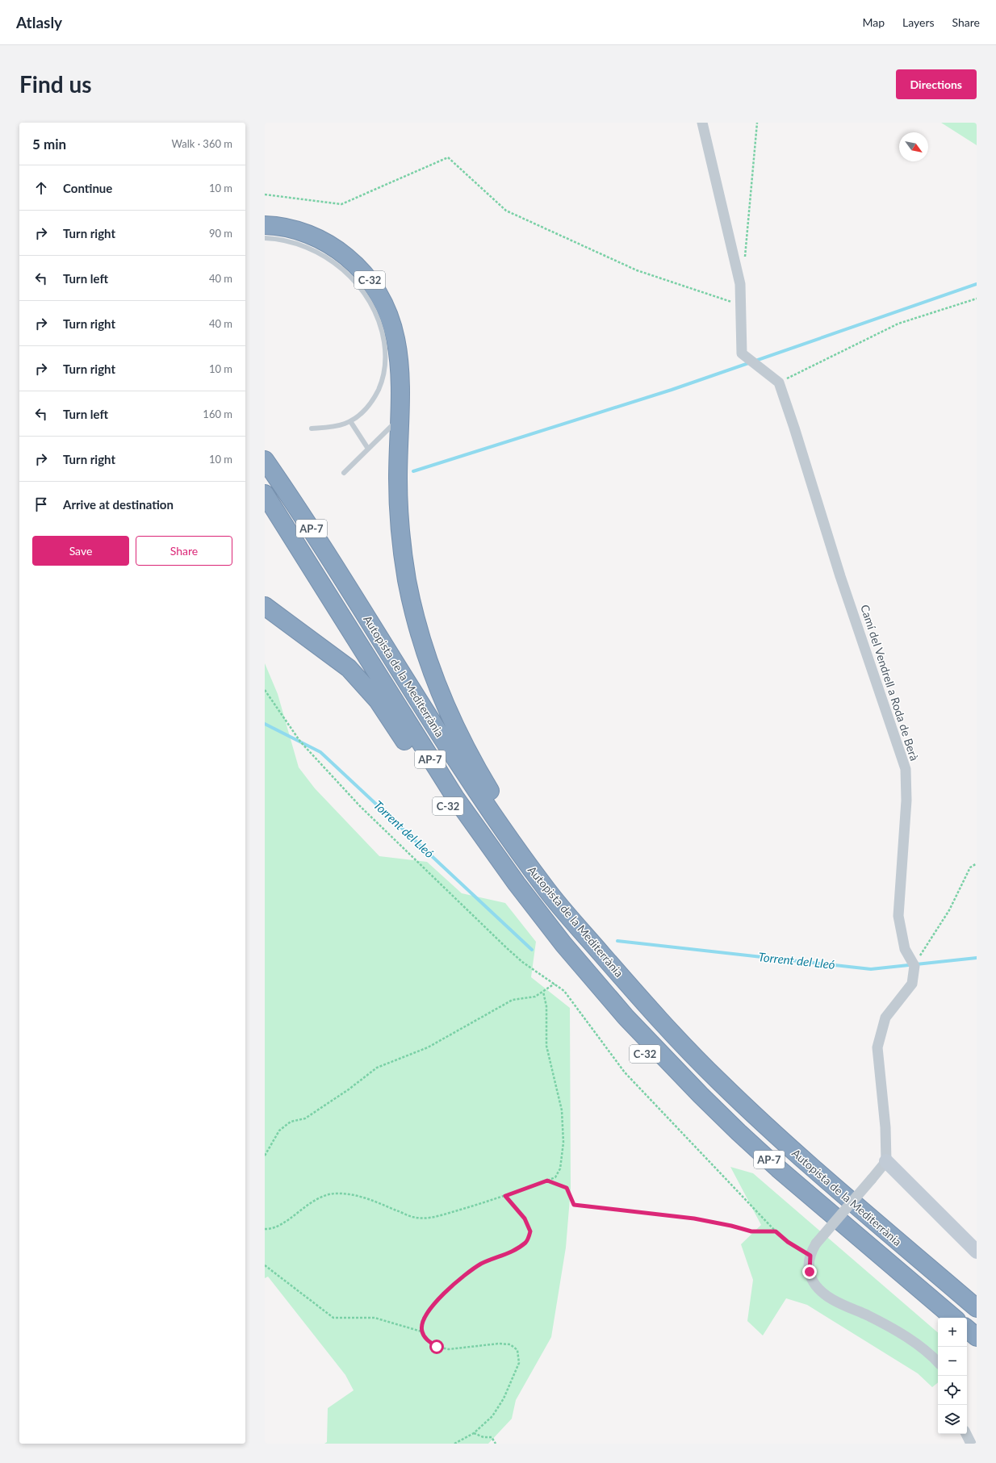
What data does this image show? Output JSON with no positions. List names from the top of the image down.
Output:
{
  "streets": {
    "highway": ["C-32", "AP-7", "Autopista de la Mediterrània"],
    "street": ["Camí del Vendrell a Roda de Berà"]
  },
  "crossings": [
    ["C-32", "Autopista de la Mediterrània"]
  ],
  "water": ["Torrent del Lleó"],
  "north": "bottom right",
  "page": {
    "header": "Atlasly",
    "nav": ["Map", "Layers", "Share"],
    "buttons": [
      "Directions",
      ["Save", "Share"]
    ],
    "title": "Find us",
    "heading": ["5 min", "Walk · 360 m"],
    "list": [
      ["Continue", "10 m"],
      ["Turn right", "90 m"],
      ["Turn left", "40 m"],
      ["Turn right", "40 m"],
      ["Turn right", "10 m"],
      ["Turn left", "160 m"],
      ["Turn right", "10 m"],
      "Arrive at destination"
    ],
    "map_buttons": ["+", "−"]
  }
}
